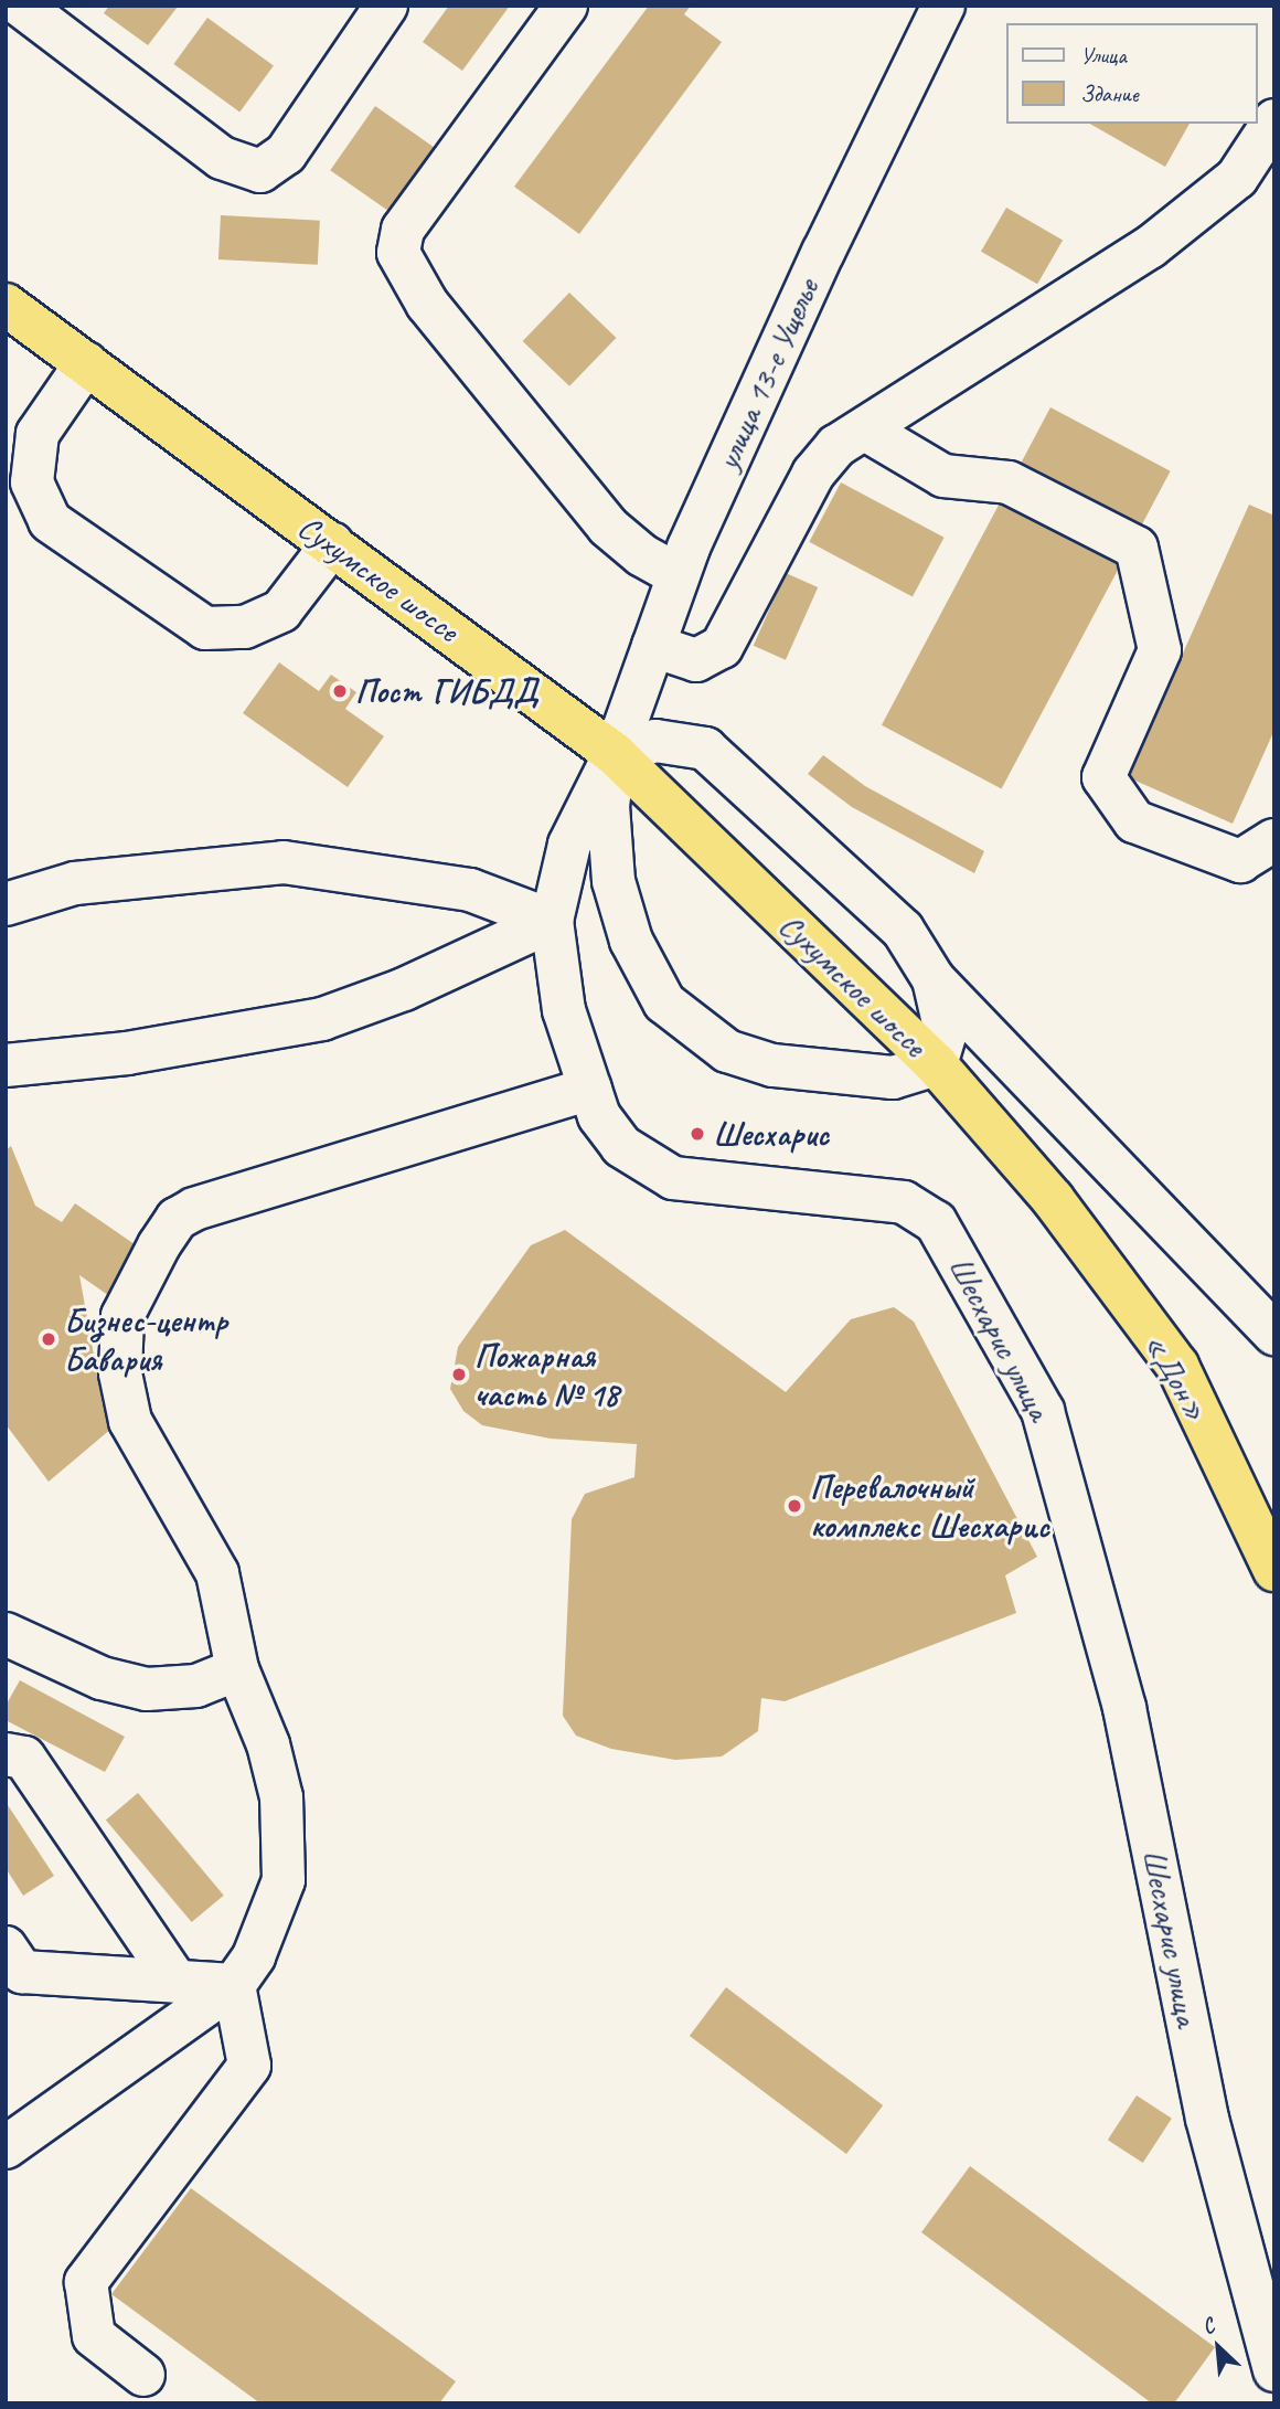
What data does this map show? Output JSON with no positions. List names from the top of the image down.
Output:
{
  "streets": {
    "highway": ["Сухумское шоссе", "«Дон»"],
    "street": ["улица 13-е Ущелье", "Шесхарис улица"]
  },
  "crossings": [
    ["улица 13-е Ущелье", "Сухумское шоссе"],
    ["улица 13-е Ущелье", "Шесхарис улица"],
    ["Сухумское шоссе", "Шесхарис улица"],
    ["Сухумское шоссе", "«Дон»"]
  ],
  "places": [
    "Пост ГИБДД",
    "Шесхарис",
    "Бизнес-центр Бавария",
    "Пожарная часть № 18",
    "Перевалочный комплекс Шесхарис"
  ],
  "legend": ["Улица", "Здание"],
  "north": "top left"
}
